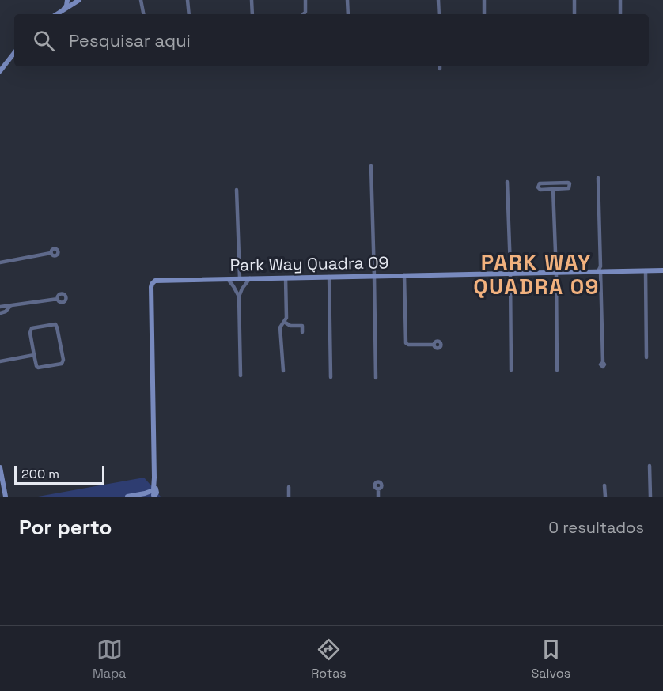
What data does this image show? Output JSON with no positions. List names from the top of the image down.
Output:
{
  "streets": {
    "street": ["Park Way Quadra 09"]
  },
  "districts": ["PARK WAY QUADRA 09"],
  "scale_bar": "200 m",
  "page": {
    "search": "Pesquisar aqui",
    "scale": "200 m",
    "heading": ["Por perto", "0 resultados"],
    "nav": ["Mapa", "Rotas", "Salvos"]
  }
}
